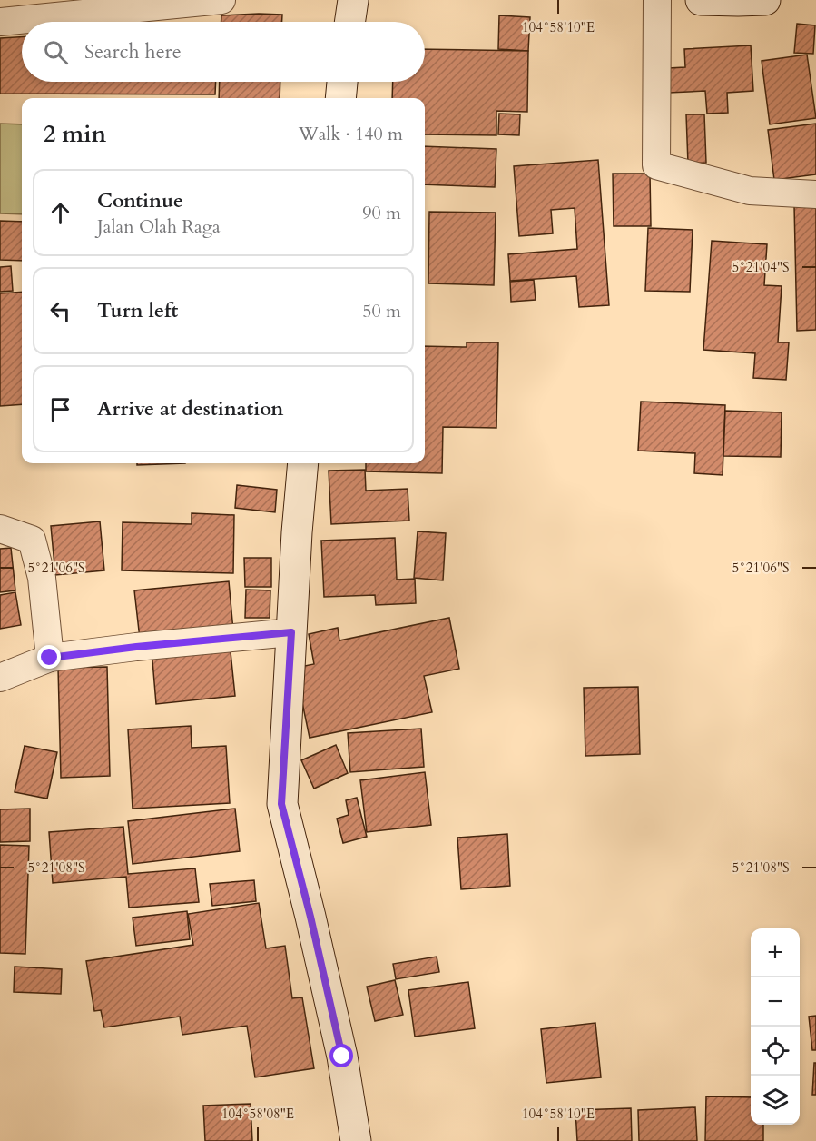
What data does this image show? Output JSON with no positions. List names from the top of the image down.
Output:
{
  "page": {
    "search": "Search here",
    "heading": ["2 min", "Walk · 140 m"],
    "list": [
      ["Continue", "Jalan Olah Raga", "90 m"],
      ["Turn left", "50 m"],
      "Arrive at destination"
    ],
    "map_buttons": ["+", "−"]
  },
  "coordinates": [
    "104°58'10\"E",
    "5°21'04\"S",
    "5°21'06\"S",
    "5°21'08\"S",
    "104°58'08\"E"
  ]
}
